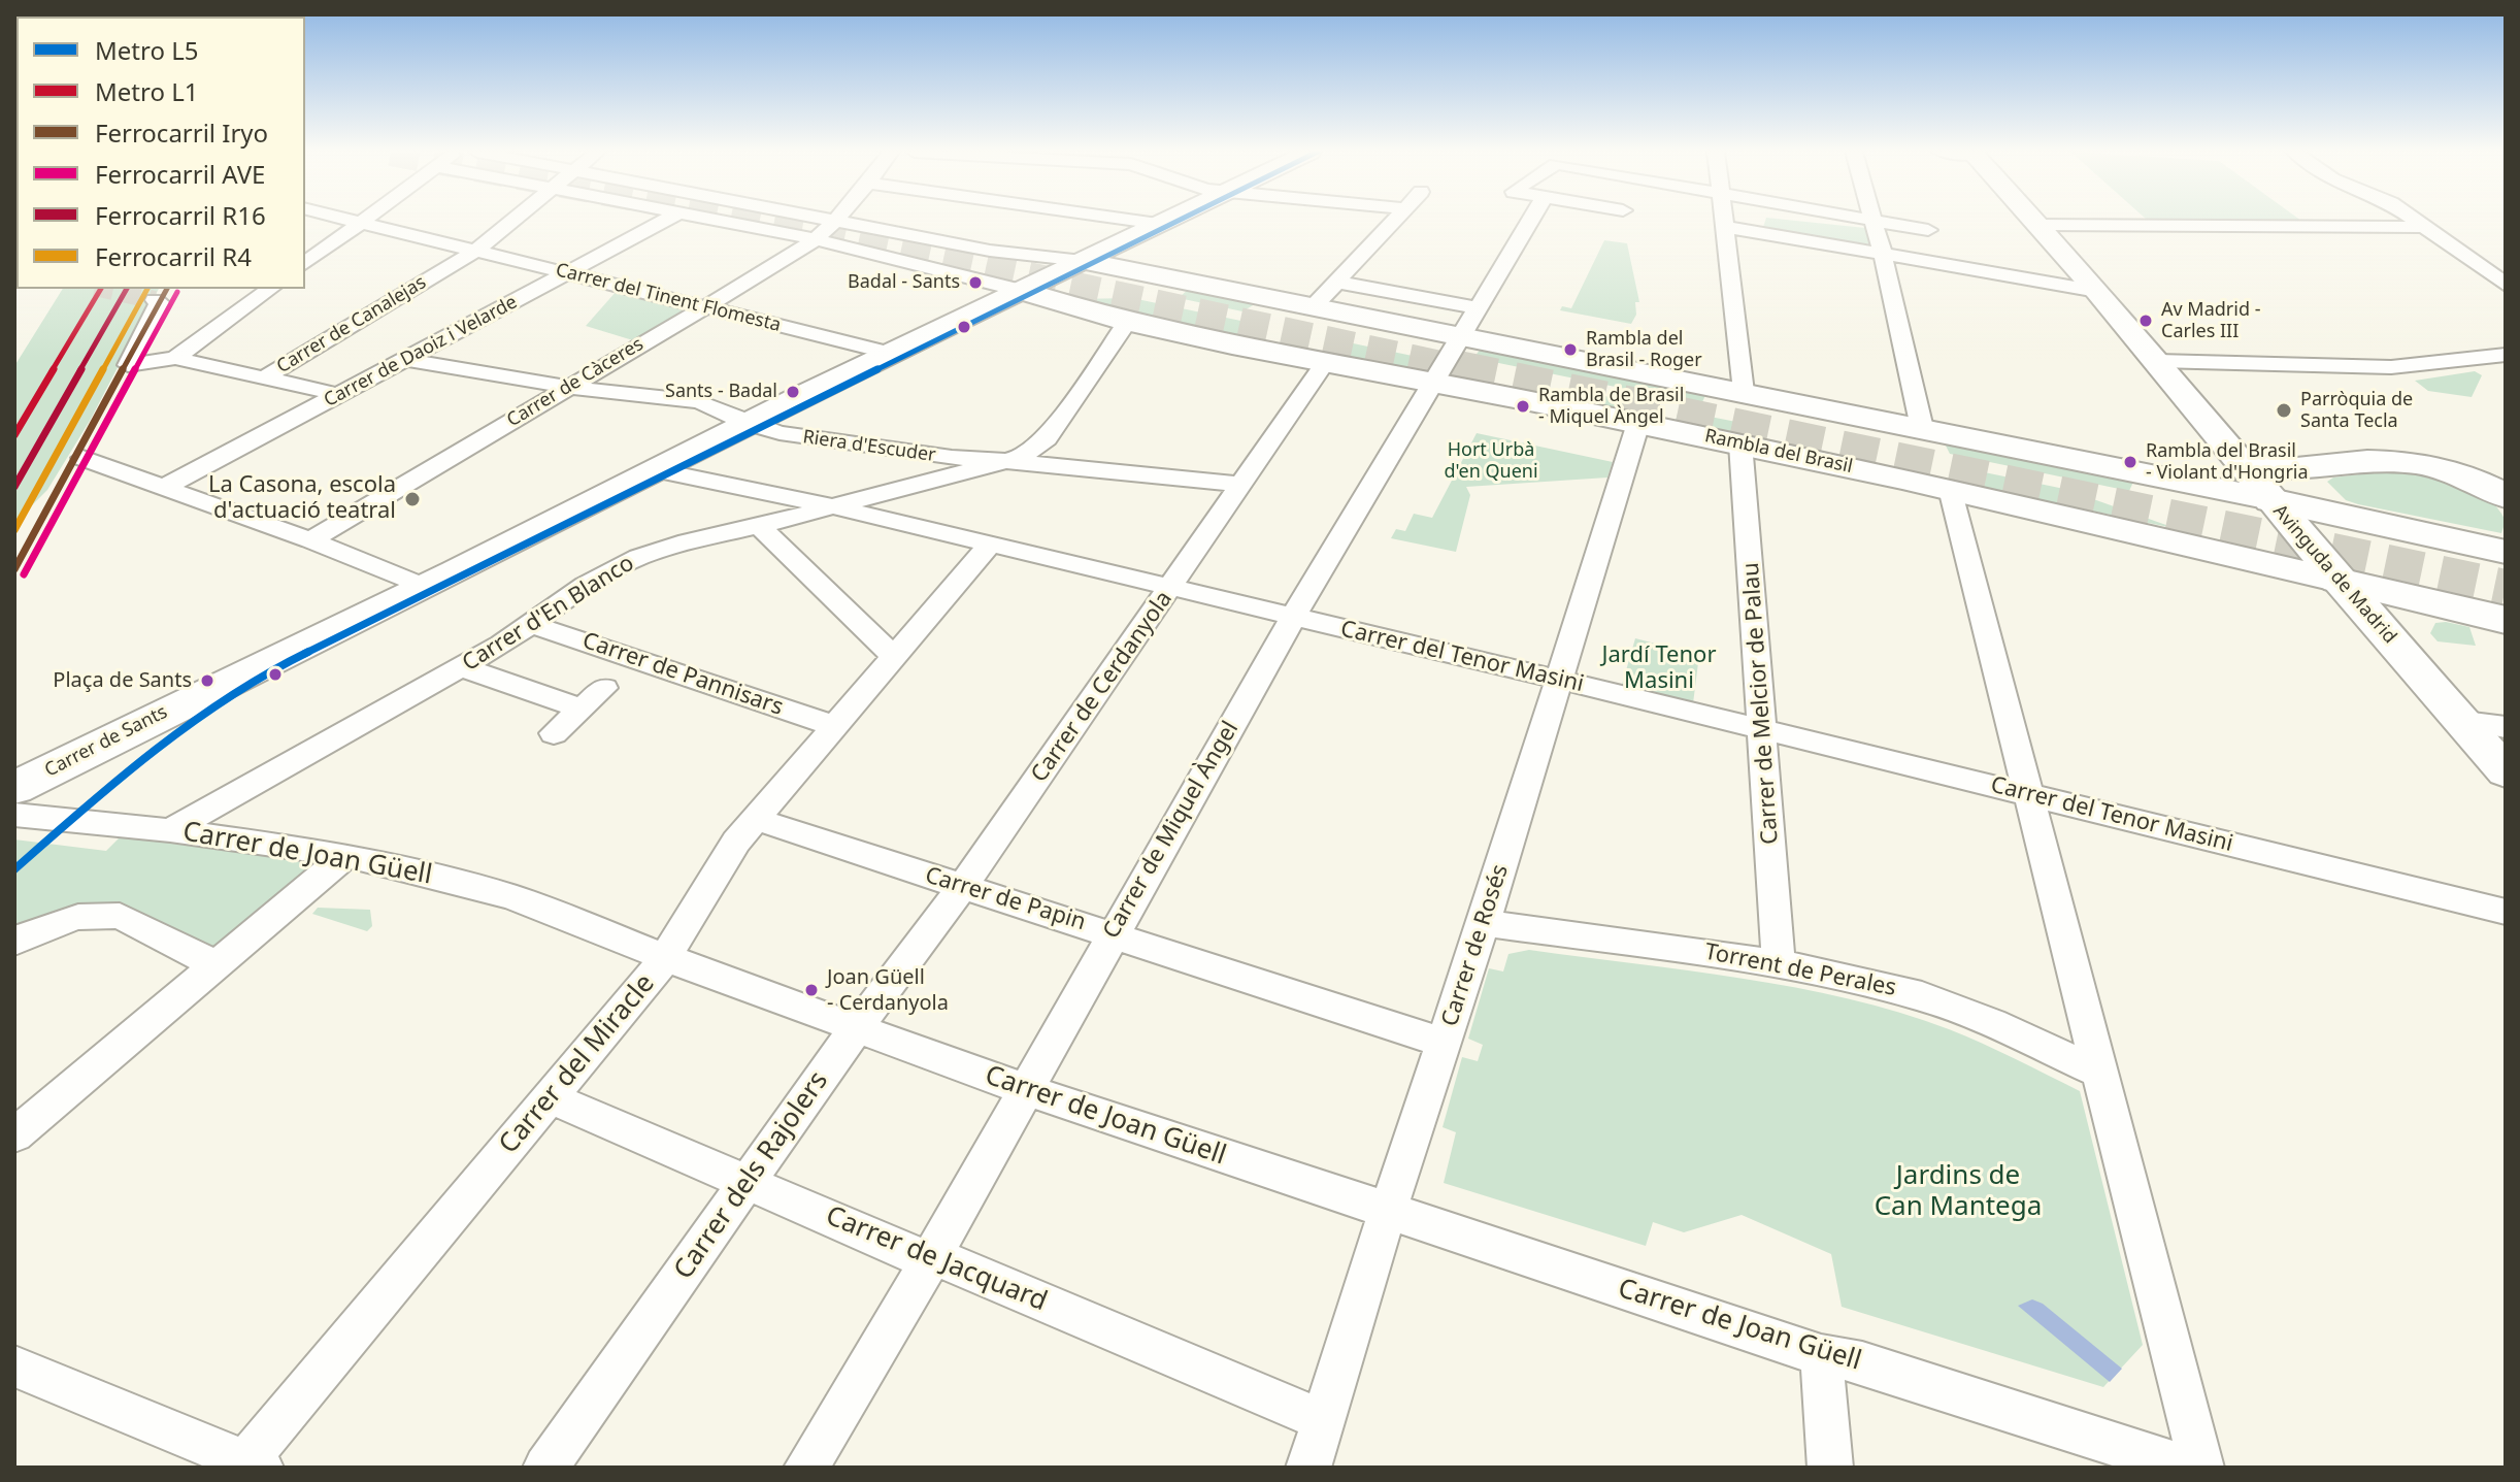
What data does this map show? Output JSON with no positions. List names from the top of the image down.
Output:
{
  "streets": {
    "street": [
      "Carrer del Tinent Flomesta",
      "Carrer de Canalejas",
      "Carrer de Daoiz i Velarde",
      "Carrer de Càceres",
      "Riera d'Escuder",
      "Rambla del Brasil",
      "Avinguda de Madrid",
      "Carrer d'En Blanco",
      "Carrer del Tenor Masini",
      "Carrer de Pannisars",
      "Carrer de Cerdanyola",
      "Carrer de Melcior de Palau",
      "Carrer de Sants",
      "Carrer de Miquel Àngel",
      "Carrer de Joan Güell",
      "Carrer de Papin",
      "Carrer de Rosés",
      "Torrent de Perales",
      "Carrer del Miracle",
      "Carrer dels Rajolers",
      "Carrer de Jacquard"
    ]
  },
  "crossings": [
    ["Carrer del Tinent Flomesta", "Carrer de Canalejas"],
    ["Carrer del Tinent Flomesta", "Carrer de Daoiz i Velarde"],
    ["Carrer del Tinent Flomesta", "Carrer de Càceres"],
    ["Carrer del Tinent Flomesta", "Carrer de Sants"],
    ["Carrer de Daoiz i Velarde", "Riera d'Escuder"],
    ["Carrer de Càceres", "Riera d'Escuder"],
    ["Riera d'Escuder", "Carrer d'En Blanco"],
    ["Riera d'Escuder", "Carrer de Cerdanyola"],
    ["Riera d'Escuder", "Carrer de Sants"],
    ["Rambla del Brasil", "Avinguda de Madrid"],
    ["Rambla del Brasil", "Carrer de Cerdanyola"],
    ["Rambla del Brasil", "Carrer de Melcior de Palau"],
    ["Rambla del Brasil", "Carrer de Sants"],
    ["Rambla del Brasil", "Carrer de Miquel Àngel"],
    ["Rambla del Brasil", "Carrer de Rosés"],
    ["Carrer d'En Blanco", "Carrer del Tenor Masini"],
    ["Carrer d'En Blanco", "Carrer de Pannisars"],
    ["Carrer d'En Blanco", "Carrer de Joan Güell"],
    ["Carrer del Tenor Masini", "Carrer de Cerdanyola"],
    ["Carrer del Tenor Masini", "Carrer de Melcior de Palau"],
    ["Carrer del Tenor Masini", "Carrer de Sants"],
    ["Carrer del Tenor Masini", "Carrer de Miquel Àngel"],
    ["Carrer del Tenor Masini", "Carrer de Rosés"],
    ["Carrer del Tenor Masini", "Carrer del Miracle"],
    ["Carrer de Pannisars", "Carrer del Miracle"],
    ["Carrer de Cerdanyola", "Carrer de Papin"],
    ["Carrer de Cerdanyola", "Carrer dels Rajolers"],
    ["Carrer de Melcior de Palau", "Torrent de Perales"],
    ["Carrer de Miquel Àngel", "Carrer de Joan Güell"],
    ["Carrer de Miquel Àngel", "Carrer de Papin"],
    ["Carrer de Miquel Àngel", "Carrer de Jacquard"],
    ["Carrer de Joan Güell", "Carrer de Rosés"],
    ["Carrer de Joan Güell", "Carrer del Miracle"],
    ["Carrer de Joan Güell", "Carrer dels Rajolers"],
    ["Carrer de Papin", "Carrer de Rosés"],
    ["Carrer de Papin", "Carrer del Miracle"],
    ["Carrer de Papin", "Carrer dels Rajolers"],
    ["Carrer de Rosés", "Torrent de Perales"],
    ["Carrer de Rosés", "Carrer de Jacquard"],
    ["Carrer del Miracle", "Carrer de Jacquard"],
    ["Carrer dels Rajolers", "Carrer de Jacquard"]
  ],
  "parks": ["Hort Urbà d'en Queni", "Jardí Tenor Masini", "Jardins de Can Mantega"],
  "places": [
    "Badal - Sants",
    "Av Madrid - Carles III",
    "Rambla del Brasil - Roger",
    "Sants - Badal",
    "Rambla de Brasil - Miquel Àngel",
    "Parròquia de Santa Tecla",
    "Rambla del Brasil - Violant d'Hongria",
    "La Casona, escola d'actuació teatral",
    "Plaça de Sants",
    "Joan Güell - Cerdanyola"
  ],
  "lines": [
    "metro line L5",
    "metro line L1",
    "rail line Iryo",
    "rail line R16",
    "rail line R4",
    "rail line AVE"
  ],
  "legend": [
    "Metro L5",
    "Metro L1",
    "Ferrocarril Iryo",
    "Ferrocarril AVE",
    "Ferrocarril R16",
    "Ferrocarril R4"
  ]
}
